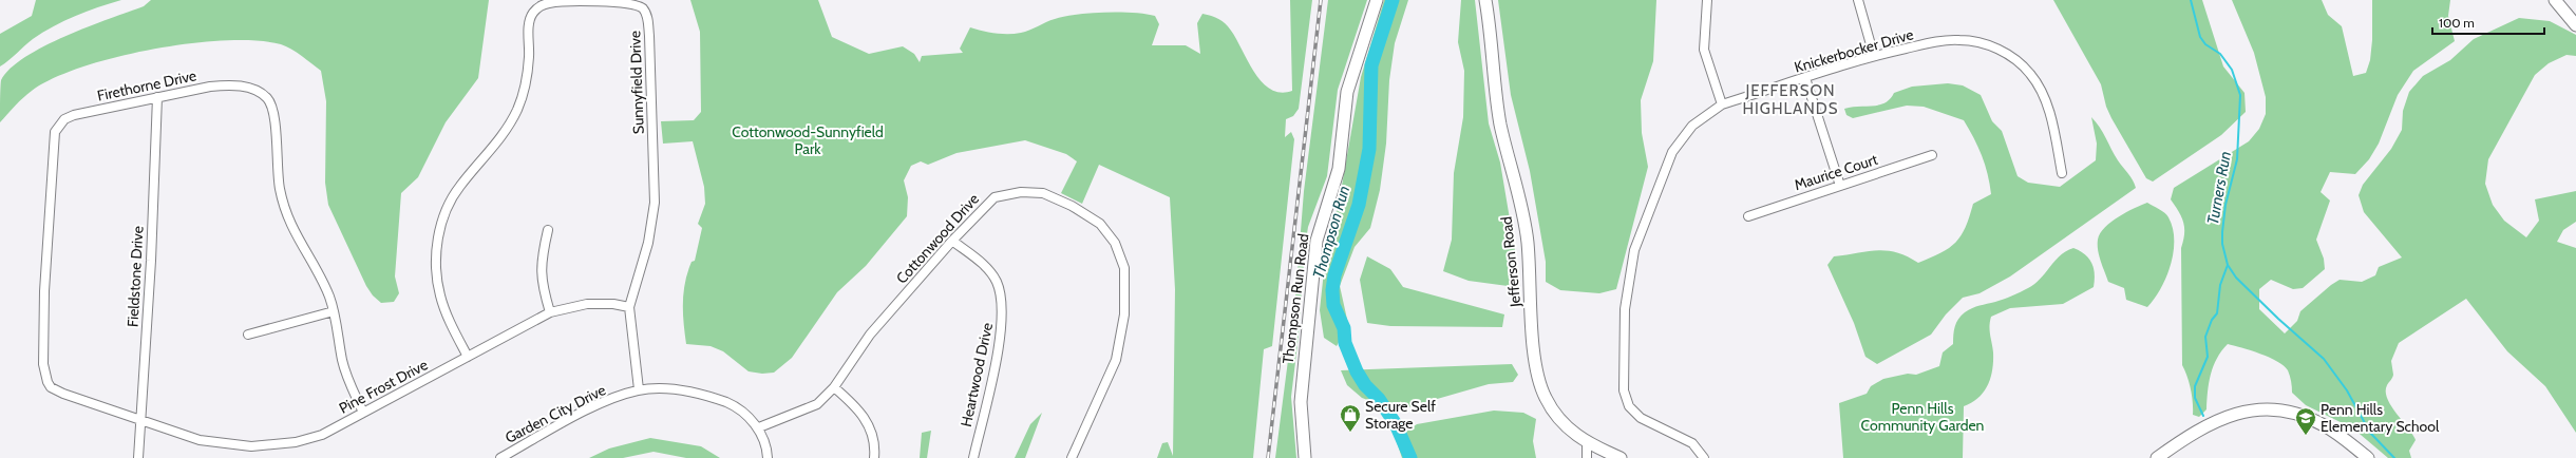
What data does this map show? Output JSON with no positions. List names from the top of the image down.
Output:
{
  "streets": {
    "street": [
      "Knickerbocker Drive",
      "Sunnyfield Drive",
      "Firethorne Drive",
      "Maurice Court",
      "Cottonwood Drive",
      "Jefferson Road",
      "Fieldstone Drive",
      "Thompson Run Road",
      "Heartwood Drive",
      "Pine Frost Drive",
      "Garden City Drive"
    ]
  },
  "crossings": [
    ["Sunnyfield Drive", "Pine Frost Drive"],
    ["Sunnyfield Drive", "Garden City Drive"],
    ["Firethorne Drive", "Fieldstone Drive"],
    ["Firethorne Drive", "Pine Frost Drive"],
    ["Cottonwood Drive", "Heartwood Drive"],
    ["Cottonwood Drive", "Garden City Drive"],
    ["Fieldstone Drive", "Pine Frost Drive"]
  ],
  "districts": ["JEFFERSON HIGHLANDS"],
  "water": ["Turners Run", "Thompson Run"],
  "parks": ["Cottonwood-Sunnyfield Park", "Penn Hills Community Garden"],
  "places": {
    "shop": ["Secure Self Storage"],
    "school or university": ["Penn Hills Elementary School"]
  },
  "scale_bar": "100 m"
}
